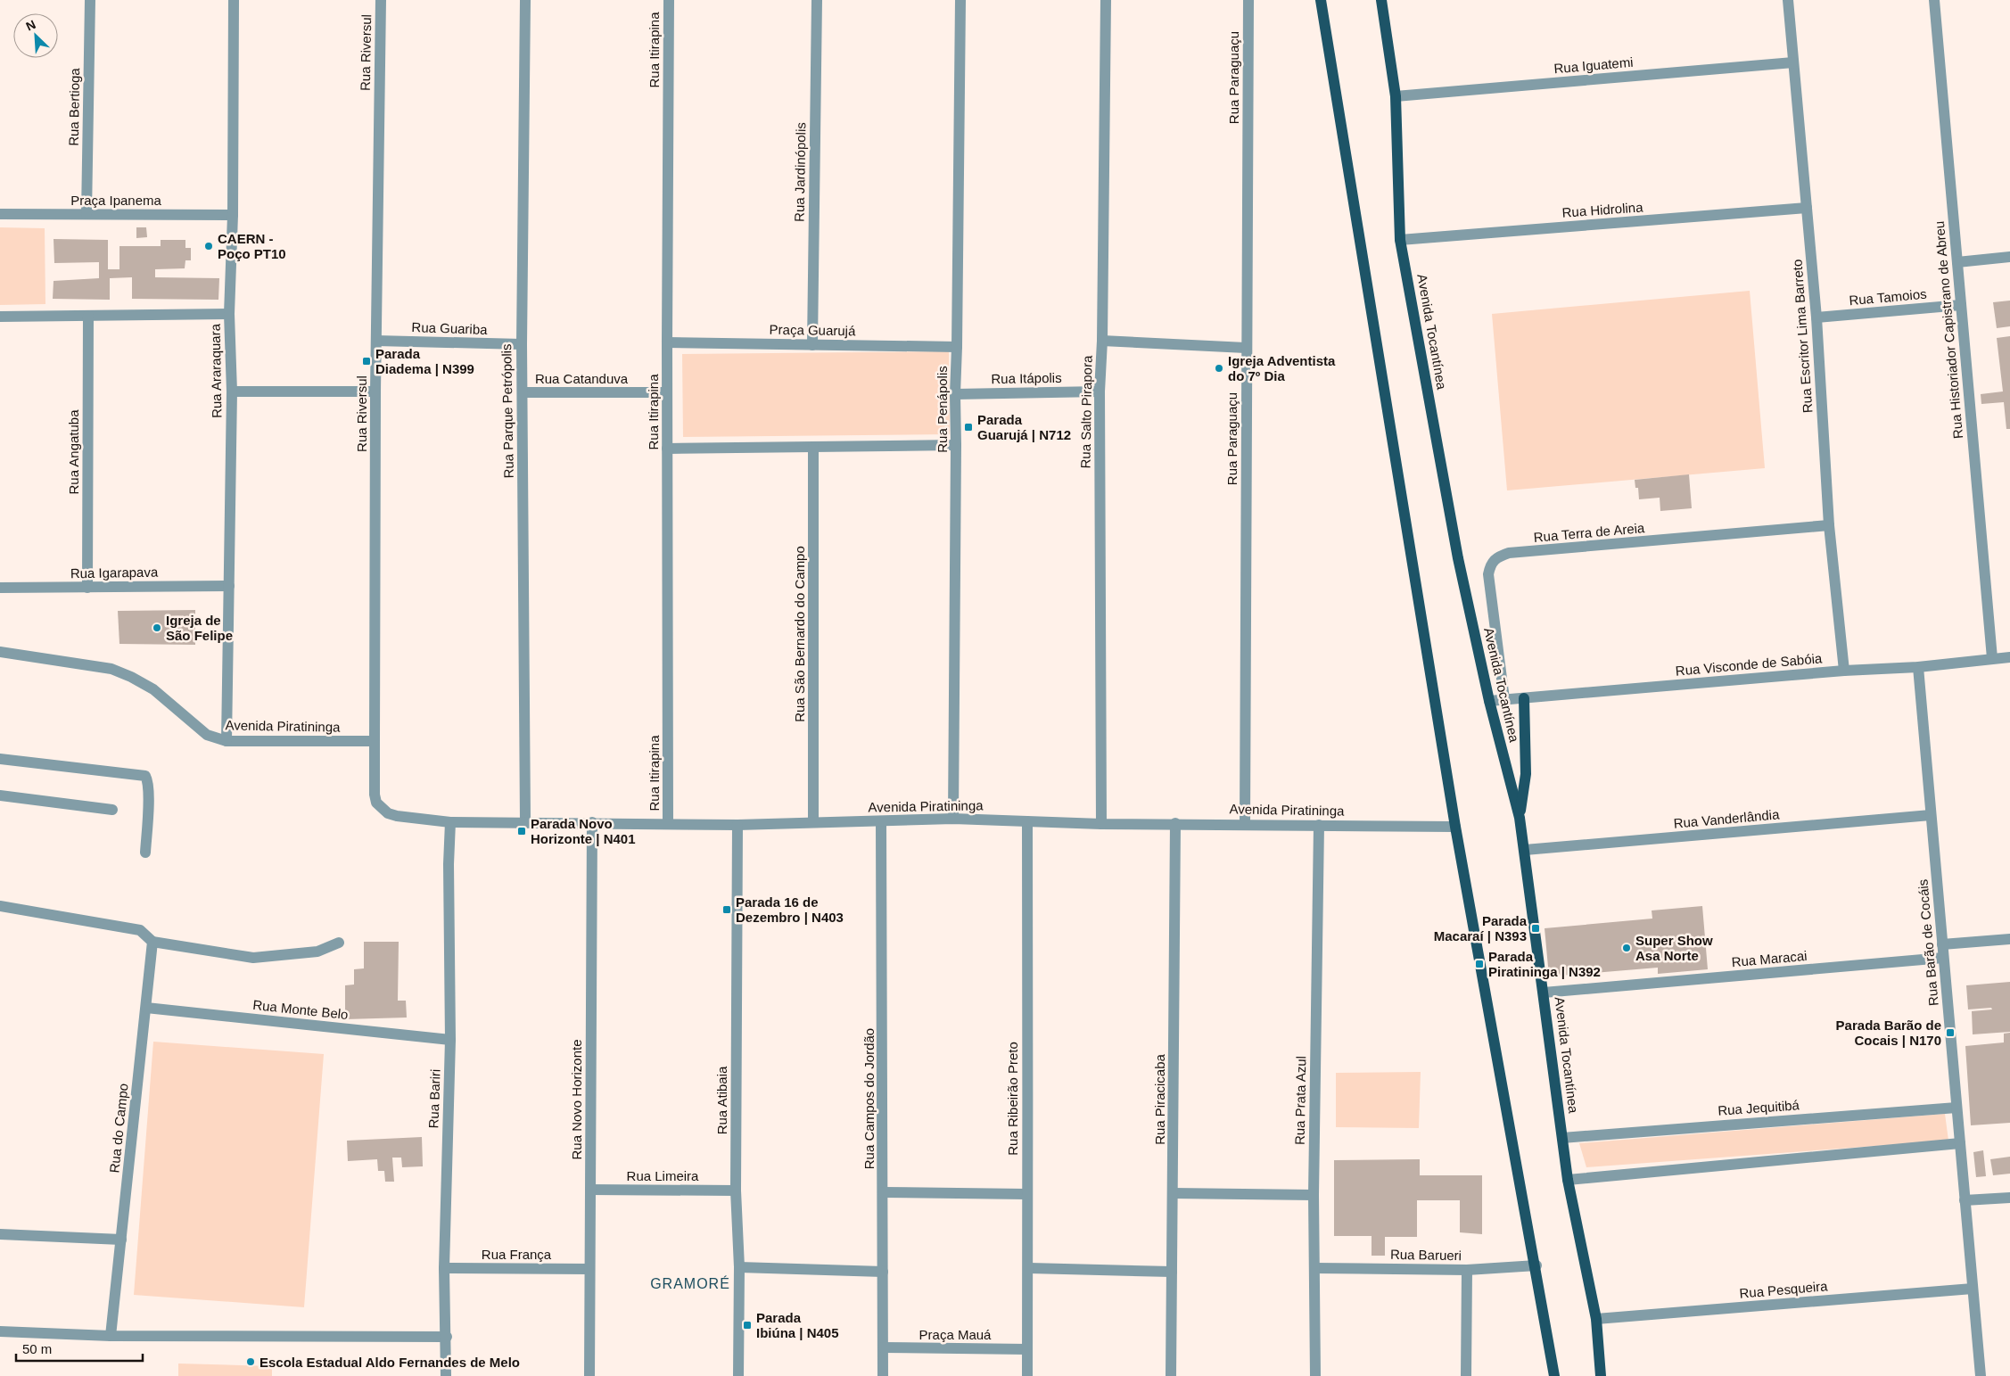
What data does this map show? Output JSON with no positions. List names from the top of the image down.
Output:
{
  "streets": {
    "main road": ["Avenida Tocantínea"],
    "street": [
      "Rua Itirapina",
      "Rua Riversul",
      "Rua Iguatemi",
      "Rua Paraguaçu",
      "Rua Bertioga",
      "Rua Jardinópolis",
      "Praça Ipanema",
      "Rua Hidrolina",
      "Rua Tamoios",
      "Rua Guariba",
      "Praça Guarujá",
      "Rua Historiador Capistrano de Abreu",
      "Rua Escritor Lima Barreto",
      "Rua Araraquara",
      "Rua Catanduva",
      "Rua Itápolis",
      "Rua Penápolis",
      "Rua Parque Petrópolis",
      "Rua Salto Pirapora",
      "Rua Angatuba",
      "Rua Terra de Areia",
      "Rua Igarapava",
      "Rua São Bernardo do Campo",
      "Rua Visconde de Sabóia",
      "Avenida Piratininga",
      "Rua Vanderlândia",
      "Rua Barão de Cocáis",
      "Rua Maracai",
      "Rua Monte Belo",
      "Rua Bariri",
      "Rua Campos do Jordão",
      "Rua Ribeirão Preto",
      "Rua Novo Horizonte",
      "Rua Piracicaba",
      "Rua Atibaia",
      "Rua Prata Azul",
      "Rua Jequitibá",
      "Rua do Campo",
      "Rua Limeira",
      "Rua França",
      "Rua Barueri",
      "Rua Pesqueira",
      "Praça Mauá"
    ]
  },
  "crossings": [
    ["Rua Itirapina", "Praça Guarujá"],
    ["Rua Itirapina", "Rua Catanduva"],
    ["Rua Itirapina", "Avenida Piratininga"],
    ["Rua Riversul", "Rua Guariba"],
    ["Rua Riversul", "Avenida Piratininga"],
    ["Rua Iguatemi", "Avenida Tocantínea"],
    ["Rua Iguatemi", "Rua Escritor Lima Barreto"],
    ["Rua Paraguaçu", "Avenida Piratininga"],
    ["Rua Bertioga", "Praça Ipanema"],
    ["Rua Jardinópolis", "Praça Guarujá"],
    ["Praça Ipanema", "Rua Araraquara"],
    ["Rua Hidrolina", "Avenida Tocantínea"],
    ["Rua Hidrolina", "Rua Escritor Lima Barreto"],
    ["Rua Tamoios", "Rua Historiador Capistrano de Abreu"],
    ["Rua Tamoios", "Rua Escritor Lima Barreto"],
    ["Rua Guariba", "Rua Parque Petrópolis"],
    ["Praça Guarujá", "Rua Penápolis"],
    ["Rua Historiador Capistrano de Abreu", "Rua Visconde de Sabóia"],
    ["Avenida Tocantínea", "Rua Visconde de Sabóia"],
    ["Avenida Tocantínea", "Rua Vanderlândia"],
    ["Avenida Tocantínea", "Rua Maracai"],
    ["Avenida Tocantínea", "Rua Jequitibá"],
    ["Avenida Tocantínea", "Rua Pesqueira"],
    ["Rua Escritor Lima Barreto", "Rua Terra de Areia"],
    ["Rua Escritor Lima Barreto", "Rua Visconde de Sabóia"],
    ["Rua Araraquara", "Rua Igarapava"],
    ["Rua Araraquara", "Avenida Piratininga"],
    ["Rua Catanduva", "Rua Parque Petrópolis"],
    ["Rua Itápolis", "Rua Penápolis"],
    ["Rua Itápolis", "Rua Salto Pirapora"],
    ["Rua Penápolis", "Avenida Piratininga"],
    ["Rua Parque Petrópolis", "Avenida Piratininga"],
    ["Rua Salto Pirapora", "Avenida Piratininga"],
    ["Rua Angatuba", "Rua Igarapava"],
    ["Rua Terra de Areia", "Rua Visconde de Sabóia"],
    ["Rua São Bernardo do Campo", "Avenida Piratininga"],
    ["Rua Visconde de Sabóia", "Rua Barão de Cocáis"],
    ["Avenida Piratininga", "Rua Bariri"],
    ["Avenida Piratininga", "Rua Campos do Jordão"],
    ["Avenida Piratininga", "Rua Ribeirão Preto"],
    ["Avenida Piratininga", "Rua Novo Horizonte"],
    ["Avenida Piratininga", "Rua Piracicaba"],
    ["Avenida Piratininga", "Rua Atibaia"],
    ["Avenida Piratininga", "Rua Prata Azul"],
    ["Rua Vanderlândia", "Rua Barão de Cocáis"],
    ["Rua Barão de Cocáis", "Rua Maracai"],
    ["Rua Barão de Cocáis", "Rua Jequitibá"],
    ["Rua Barão de Cocáis", "Rua Pesqueira"],
    ["Rua Monte Belo", "Rua Bariri"],
    ["Rua Monte Belo", "Rua do Campo"],
    ["Rua Bariri", "Rua França"],
    ["Rua Campos do Jordão", "Praça Mauá"],
    ["Rua Ribeirão Preto", "Praça Mauá"],
    ["Rua Novo Horizonte", "Rua Limeira"],
    ["Rua Novo Horizonte", "Rua França"],
    ["Rua Atibaia", "Rua Limeira"],
    ["Rua Prata Azul", "Rua Barueri"]
  ],
  "districts": ["GRAMORÉ"],
  "places": {
    "other": [
      "CAERN - Poço PT10",
      "Igreja Adventista do 7º Dia",
      "Igreja de São Felipe",
      "Super Show Asa Norte",
      "Escola Estadual Aldo Fernandes de Melo"
    ],
    "transit": [
      "Parada Diadema | N399",
      "Parada Guarujá | N712",
      "Parada Novo Horizonte | N401",
      "Parada 16 de Dezembro | N403",
      "Parada Macaraí | N393",
      "Parada Piratininga | N392",
      "Parada Barão de Cocais | N170",
      "Parada Ibiúna | N405"
    ]
  },
  "scale_bar": "50 m",
  "north": "top left"
}
